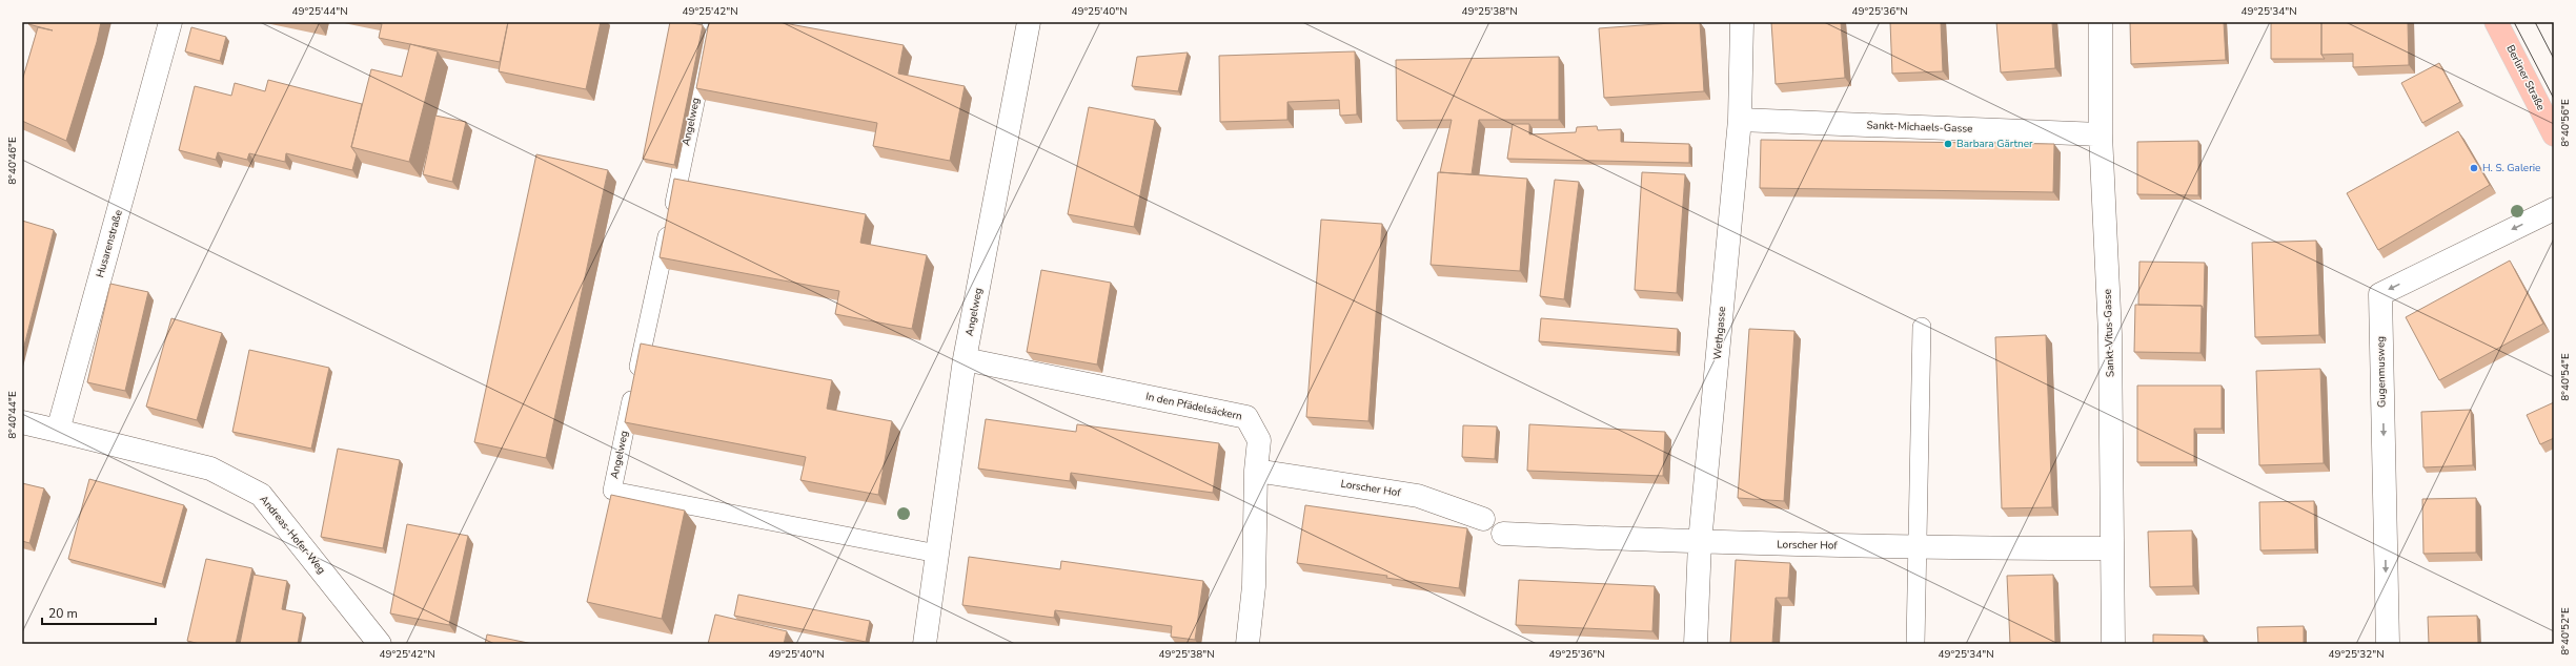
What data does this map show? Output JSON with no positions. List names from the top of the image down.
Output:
{
  "streets": {
    "main road": ["Berliner Straße"],
    "street": [
      "Angelweg",
      "Sankt-Michaels-Gasse",
      "Husarenstraße",
      "Wethgasse",
      "Sankt-Vitus-Gasse",
      "Gugenmusweg",
      "In den Pfädelsäckern",
      "Lorscher Hof",
      "Andreas-Hofer-Weg"
    ]
  },
  "crossings": [
    ["Angelweg", "In den Pfädelsäckern"],
    ["Sankt-Michaels-Gasse", "Wethgasse"],
    ["Sankt-Michaels-Gasse", "Sankt-Vitus-Gasse"],
    ["Husarenstraße", "Andreas-Hofer-Weg"],
    ["Wethgasse", "Lorscher Hof"],
    ["Sankt-Vitus-Gasse", "Lorscher Hof"],
    ["In den Pfädelsäckern", "Lorscher Hof"]
  ],
  "one_way": ["Gugenmusweg"],
  "places": ["Barbara Gärtner", "H. S. Galerie"],
  "scale_bar": "20 m",
  "coordinates": [
    "49°25'44\"N",
    "49°25'42\"N",
    "49°25'40\"N",
    "49°25'38\"N",
    "49°25'36\"N",
    "49°25'34\"N",
    "8°40'56\"E",
    "8°40'46\"E",
    "8°40'54\"E",
    "8°40'44\"E",
    "8°40'52\"E",
    "49°25'32\"N"
  ]
}
